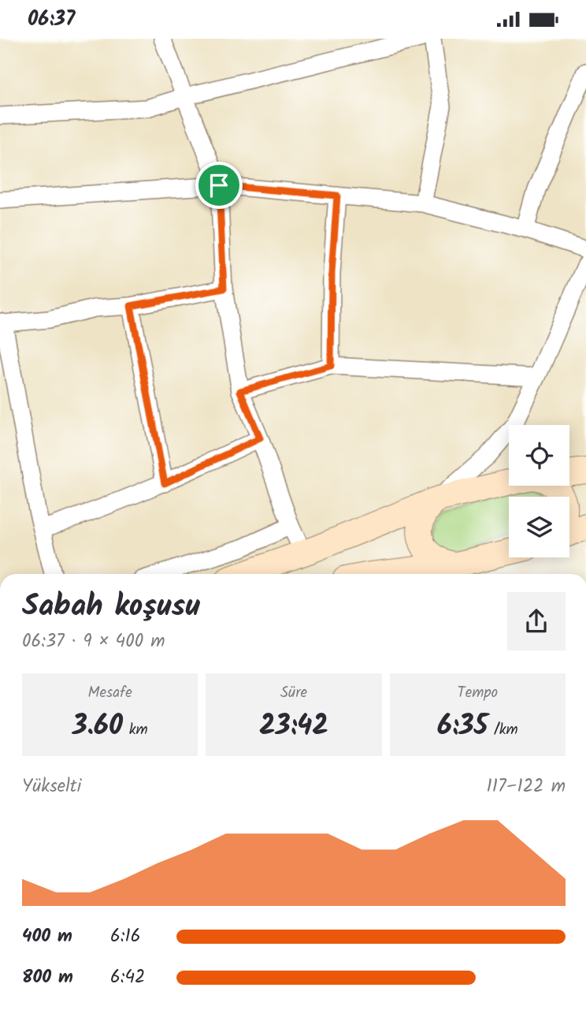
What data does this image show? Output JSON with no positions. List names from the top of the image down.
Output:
{
  "page": {
    "status": "06:37",
    "heading": ["Sabah koşusu", "06:37 · 9 × 400 m"],
    "stats": [
      ["Mesafe", "3.60 km"],
      ["Süre", "23:42"],
      ["Tempo", "6:35 /km"]
    ],
    "chart": ["Yükselti", "117–122 m"],
    "list": [
      {
        "name": "400 m",
        "note": "6:16"
      },
      {
        "name": "800 m",
        "note": "6:42"
      }
    ]
  }
}
